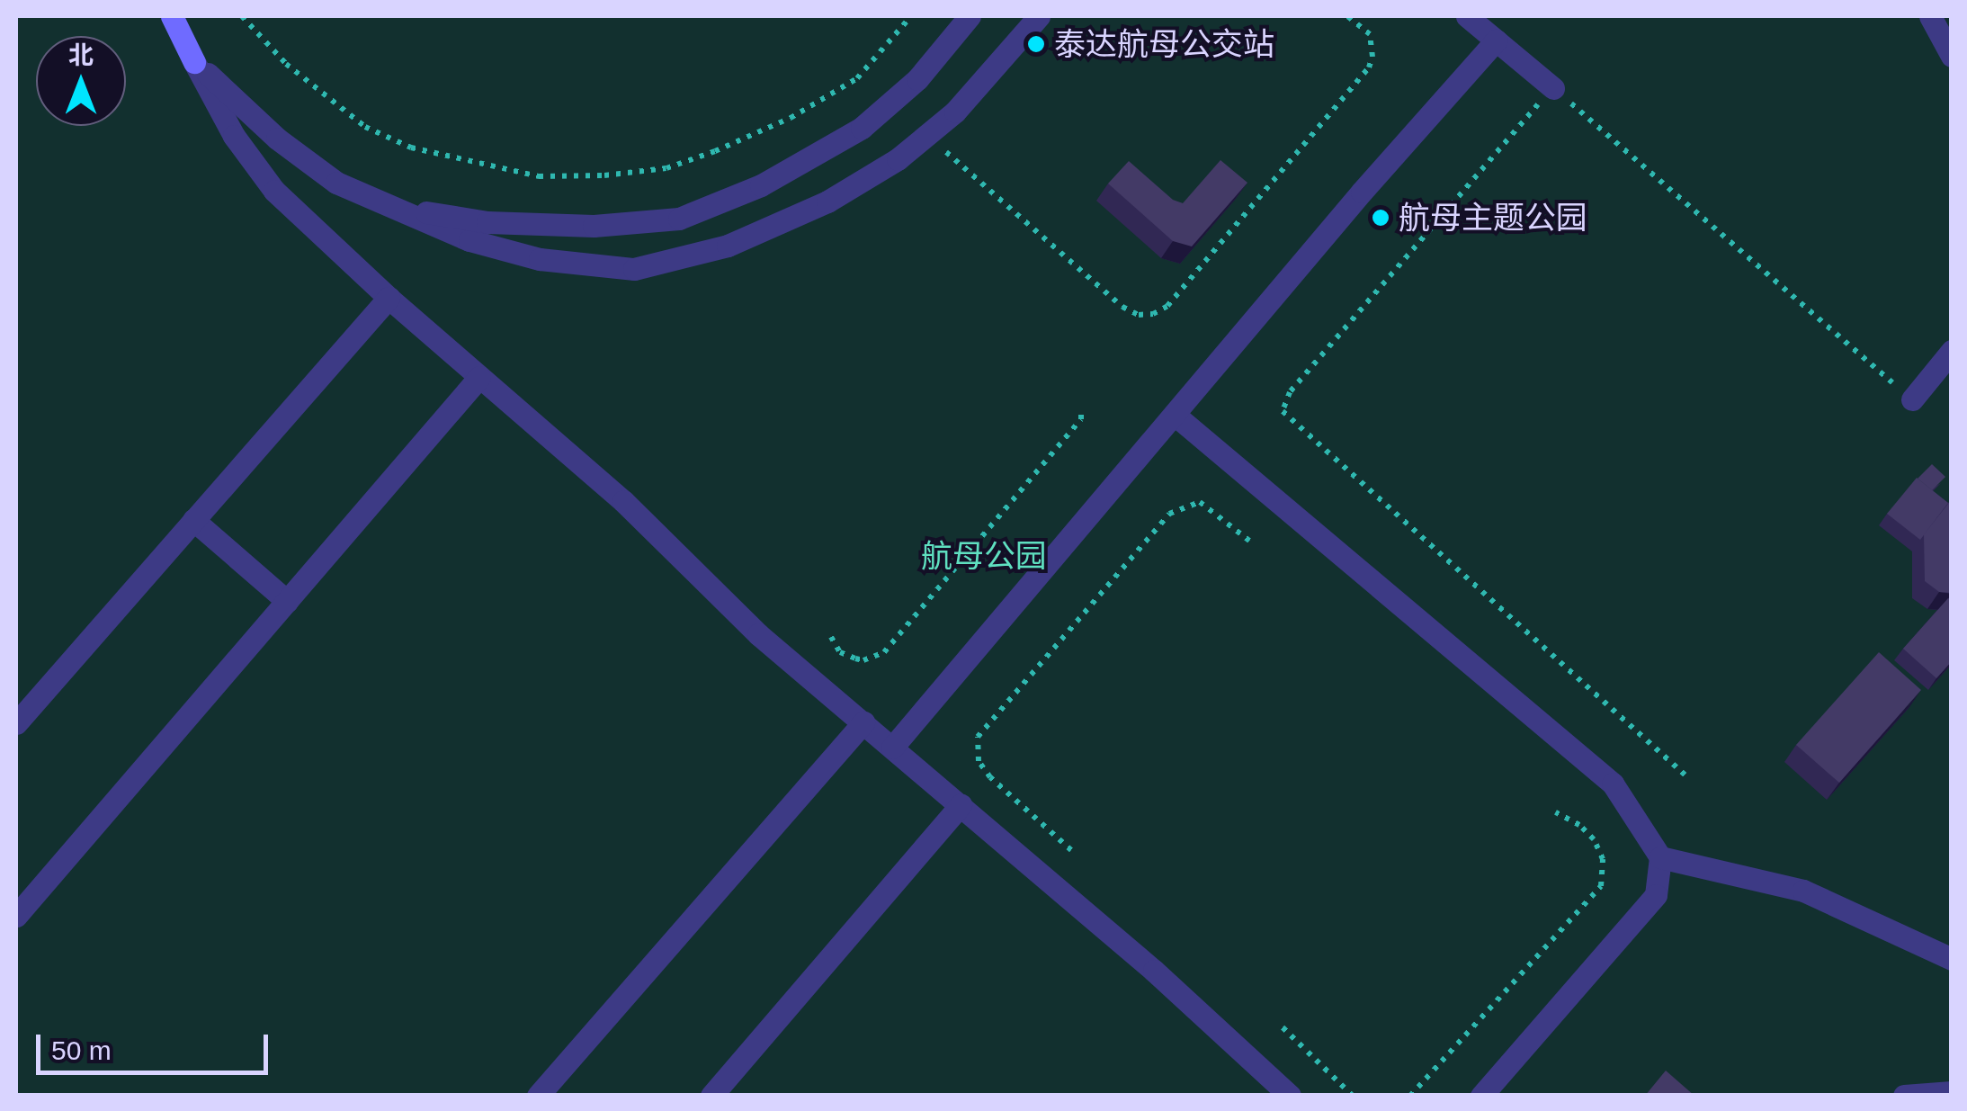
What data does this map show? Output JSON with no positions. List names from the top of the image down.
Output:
{
  "parks": ["航母公园"],
  "places": ["泰达航母公交站", "航母主题公园"],
  "scale_bar": "50 m",
  "north": "top"
}
